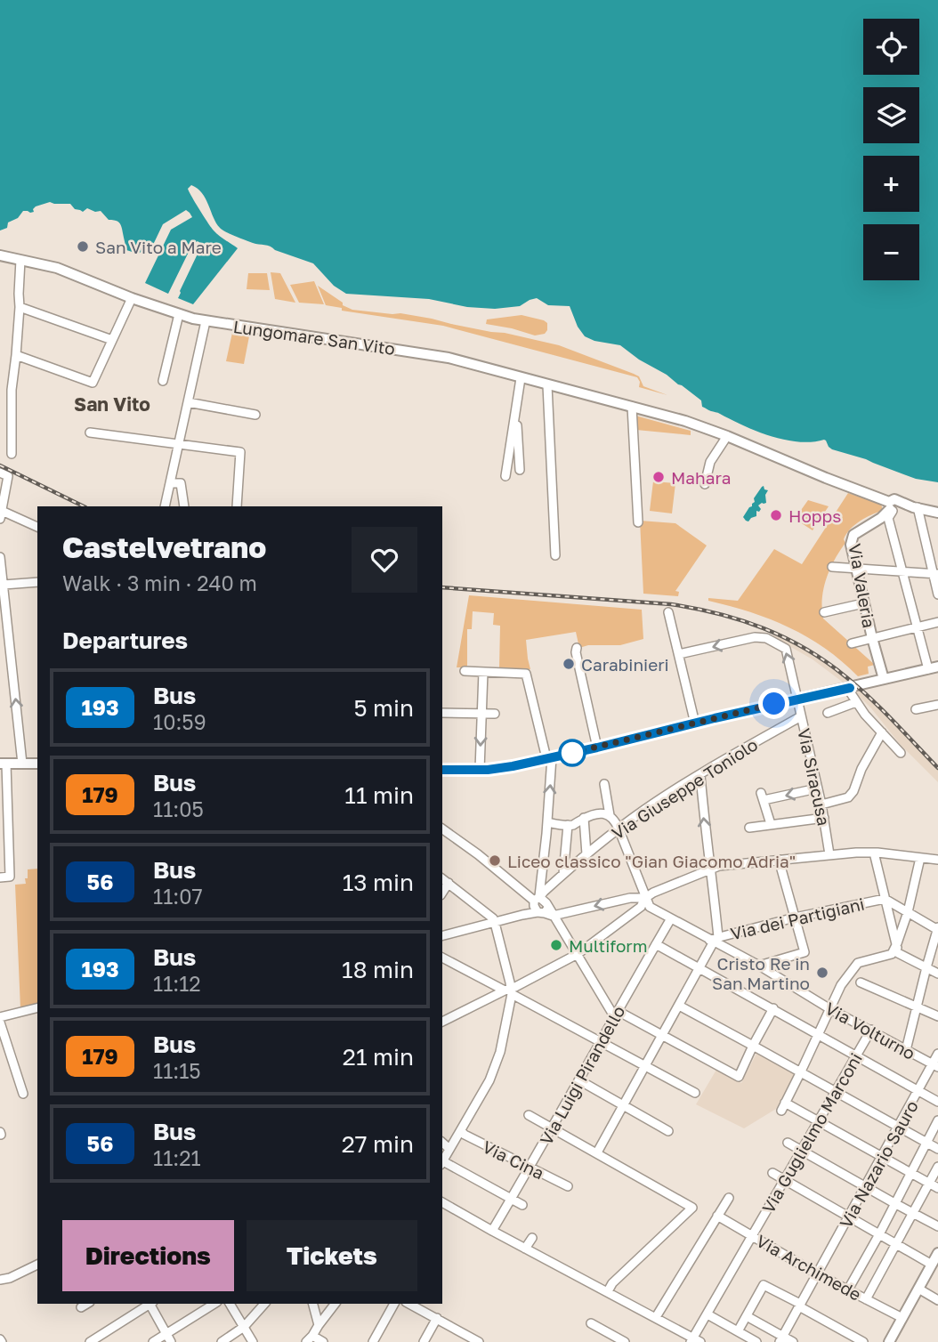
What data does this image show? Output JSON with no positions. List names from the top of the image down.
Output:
{
  "streets": {
    "main road": ["Lungomare San Vito", "Via Valeria"],
    "street": [
      "Via Siracusa",
      "Via Giuseppe Toniolo",
      "Via dei Partigiani",
      "Via Volturno",
      "Via Luigi Pirandello",
      "Via Guglielmo Marconi",
      "Via Cina",
      "Via Nazario Sauro",
      "Via Archimede"
    ]
  },
  "crossings": [
    ["Lungomare San Vito", "Via Valeria"],
    ["Via Siracusa", "Via Giuseppe Toniolo"],
    ["Via dei Partigiani", "Via Volturno"],
    ["Via Volturno", "Via Luigi Pirandello"],
    ["Via Volturno", "Via Guglielmo Marconi"],
    ["Via Volturno", "Via Nazario Sauro"],
    ["Via Luigi Pirandello", "Via Cina"],
    ["Via Guglielmo Marconi", "Via Archimede"],
    ["Via Nazario Sauro", "Via Archimede"]
  ],
  "districts": ["San Vito"],
  "places": [
    "San Vito a Mare",
    "Mahara",
    "Hopps",
    "Carabinieri",
    "Liceo classico \"Gian Giacomo Adria\"",
    "Multiform",
    "Cristo Re in San Martino"
  ],
  "lines": ["bus line 193"],
  "page": {
    "map_buttons": ["+", "−"],
    "heading": [
      ["Castelvetrano", "Walk · 3 min · 240 m"],
      "Departures"
    ],
    "list": [
      {
        "mark": "193",
        "name": "Bus",
        "note": "10:59",
        "value": "5 min"
      },
      {
        "mark": "179",
        "name": "Bus",
        "note": "11:05",
        "value": "11 min"
      },
      {
        "mark": "56",
        "name": "Bus",
        "note": "11:07",
        "value": "13 min"
      },
      {
        "mark": "193",
        "name": "Bus",
        "note": "11:12",
        "value": "18 min"
      },
      {
        "mark": "179",
        "name": "Bus",
        "note": "11:15",
        "value": "21 min"
      },
      {
        "mark": "56",
        "name": "Bus",
        "note": "11:21",
        "value": "27 min"
      }
    ],
    "buttons": ["Directions", "Tickets"]
  }
}
